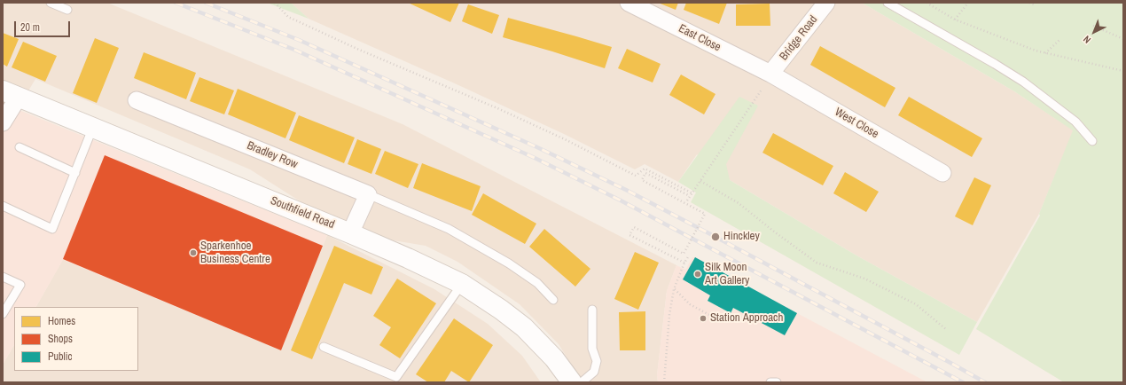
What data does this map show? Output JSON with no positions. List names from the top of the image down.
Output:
{
  "streets": {
    "main road": ["Southfield Road"],
    "street": [
      "East Close",
      "Bridge Road",
      "West Close",
      "Bradley Row"
    ]
  },
  "crossings": [
    ["East Close", "Bridge Road"],
    ["East Close", "West Close"],
    ["Bridge Road", "West Close"]
  ],
  "places": [
    "Hinckley",
    "Sparkenhoe Business Centre",
    "Silk Moon Art Gallery",
    "Station Approach"
  ],
  "legend": ["Homes", "Shops", "Public"],
  "scale_bar": "20 m",
  "north": "bottom left"
}
